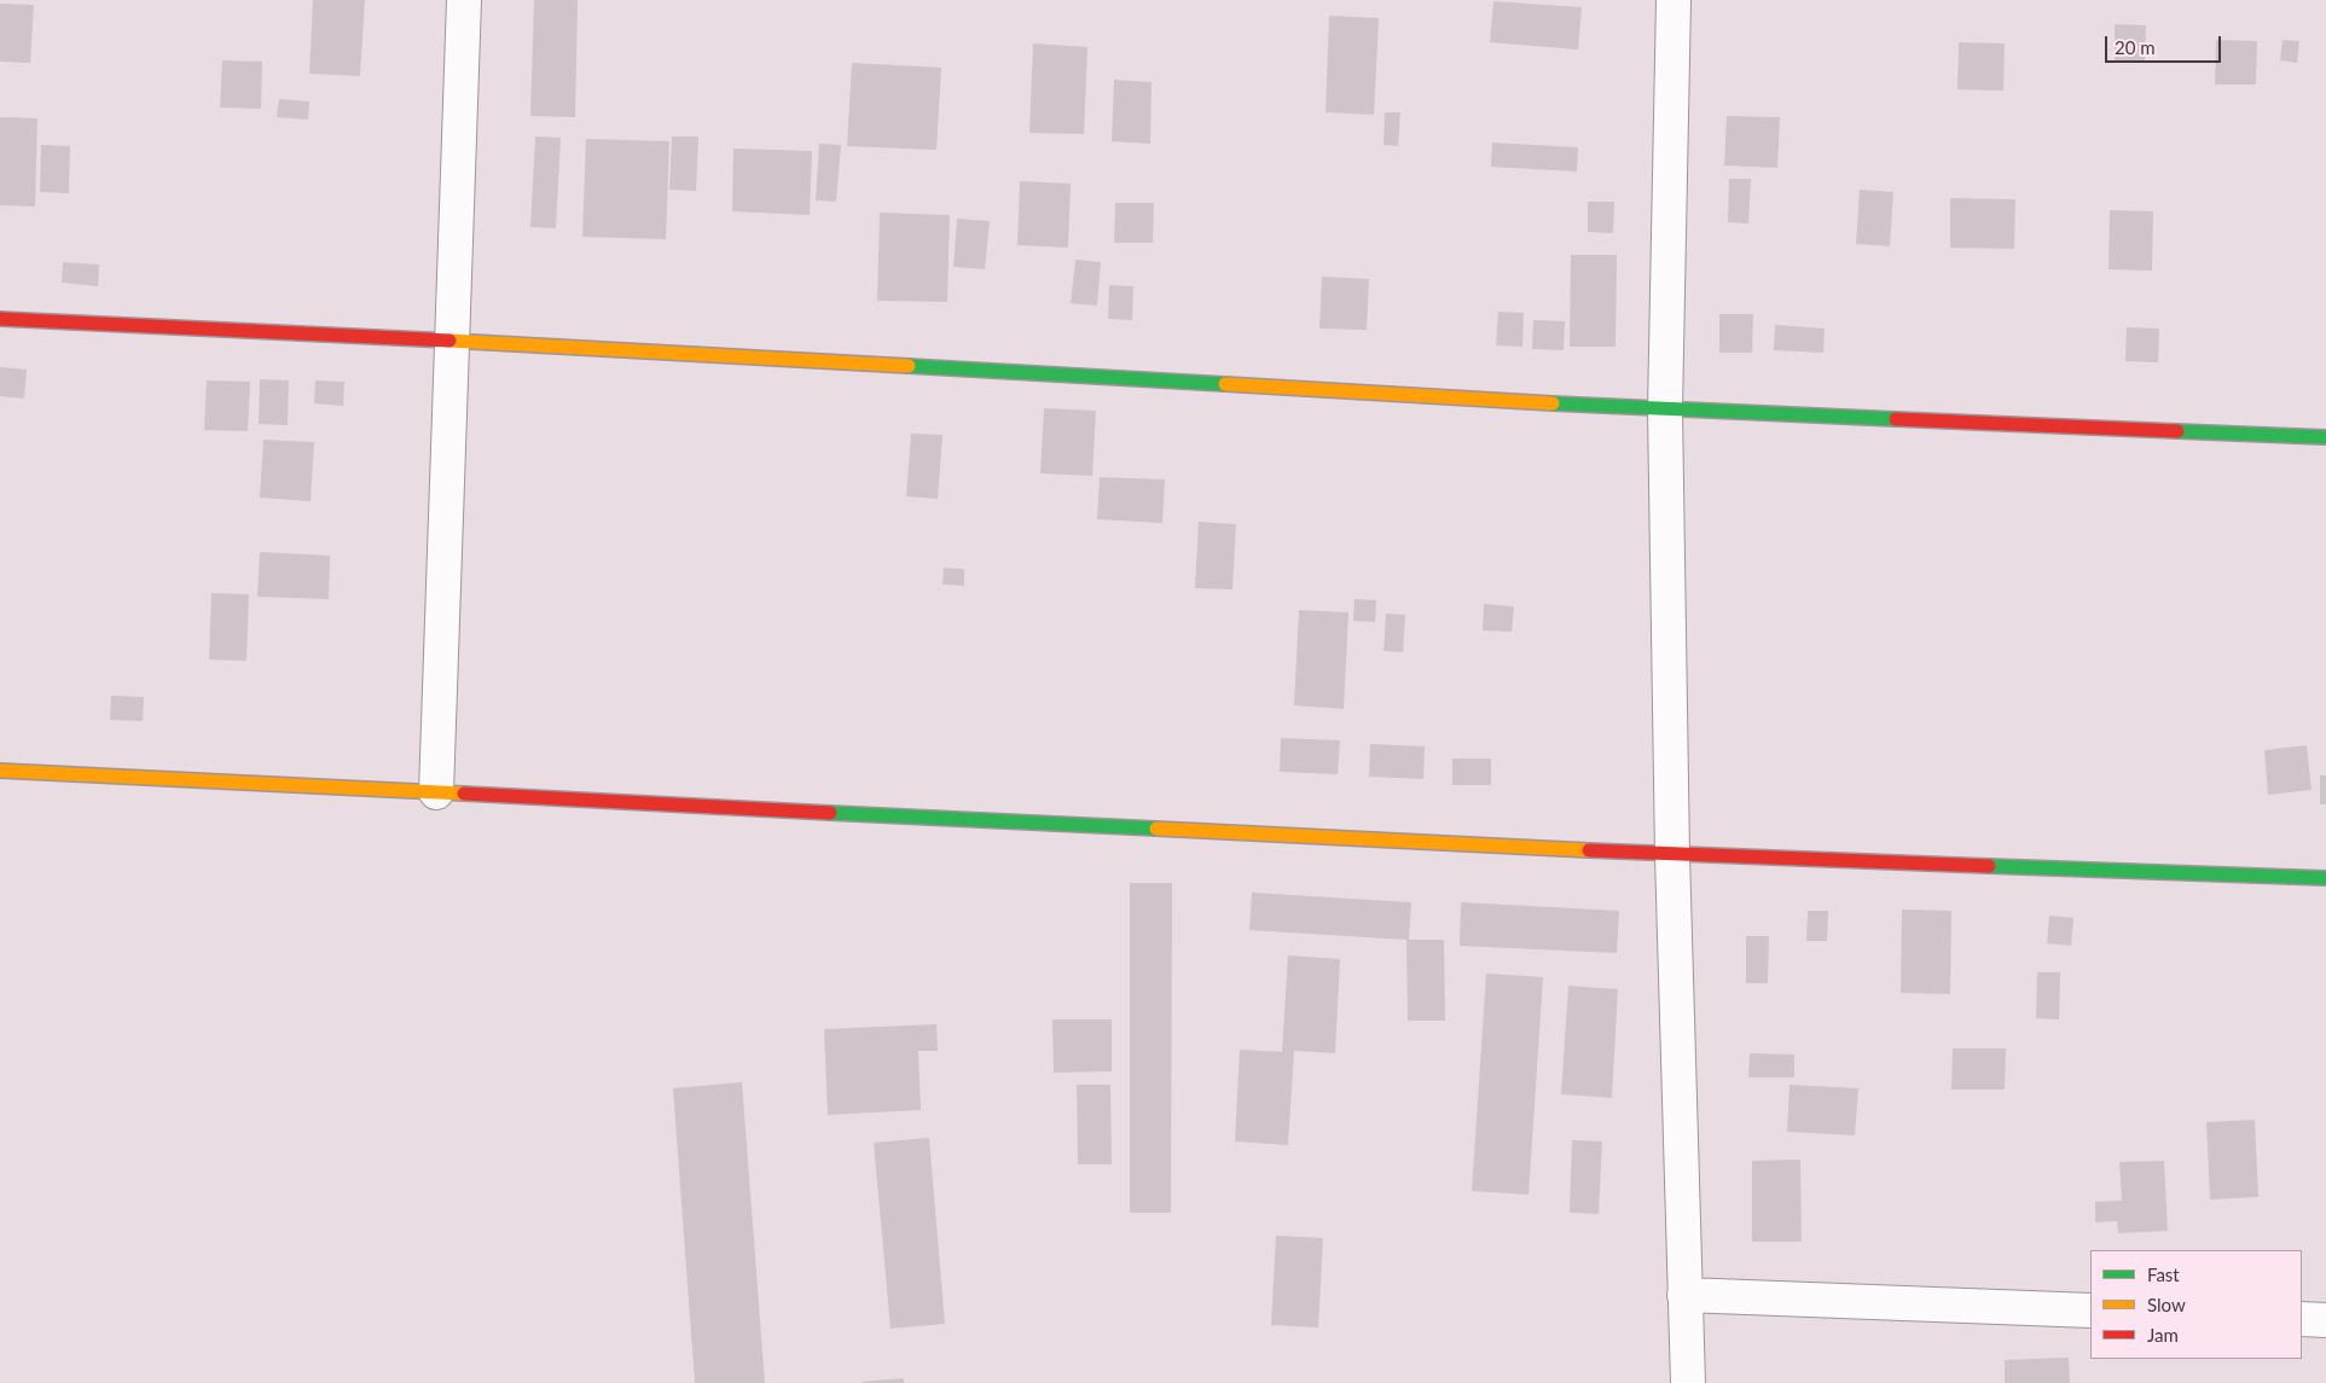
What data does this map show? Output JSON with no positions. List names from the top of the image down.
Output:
{
  "legend": ["Fast", "Slow", "Jam"],
  "scale_bar": "20 m"
}
